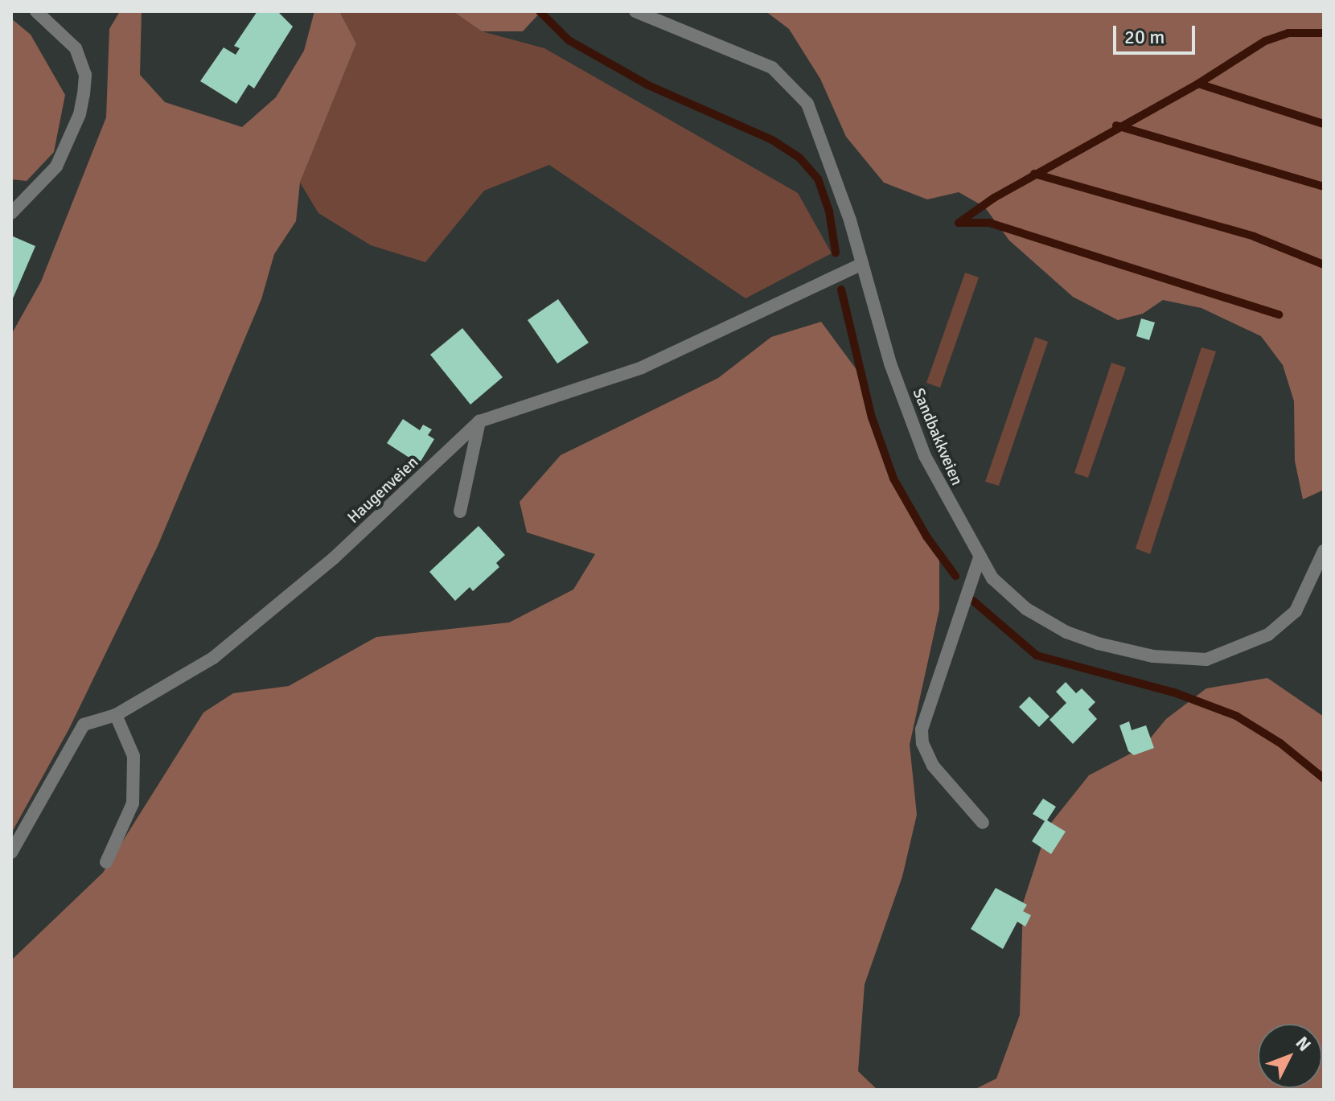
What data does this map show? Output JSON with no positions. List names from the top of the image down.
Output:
{
  "streets": {
    "street": ["Sandbakkveien", "Haugenveien"]
  },
  "crossings": [
    ["Sandbakkveien", "Haugenveien"]
  ],
  "scale_bar": "20 m",
  "north": "top right"
}
